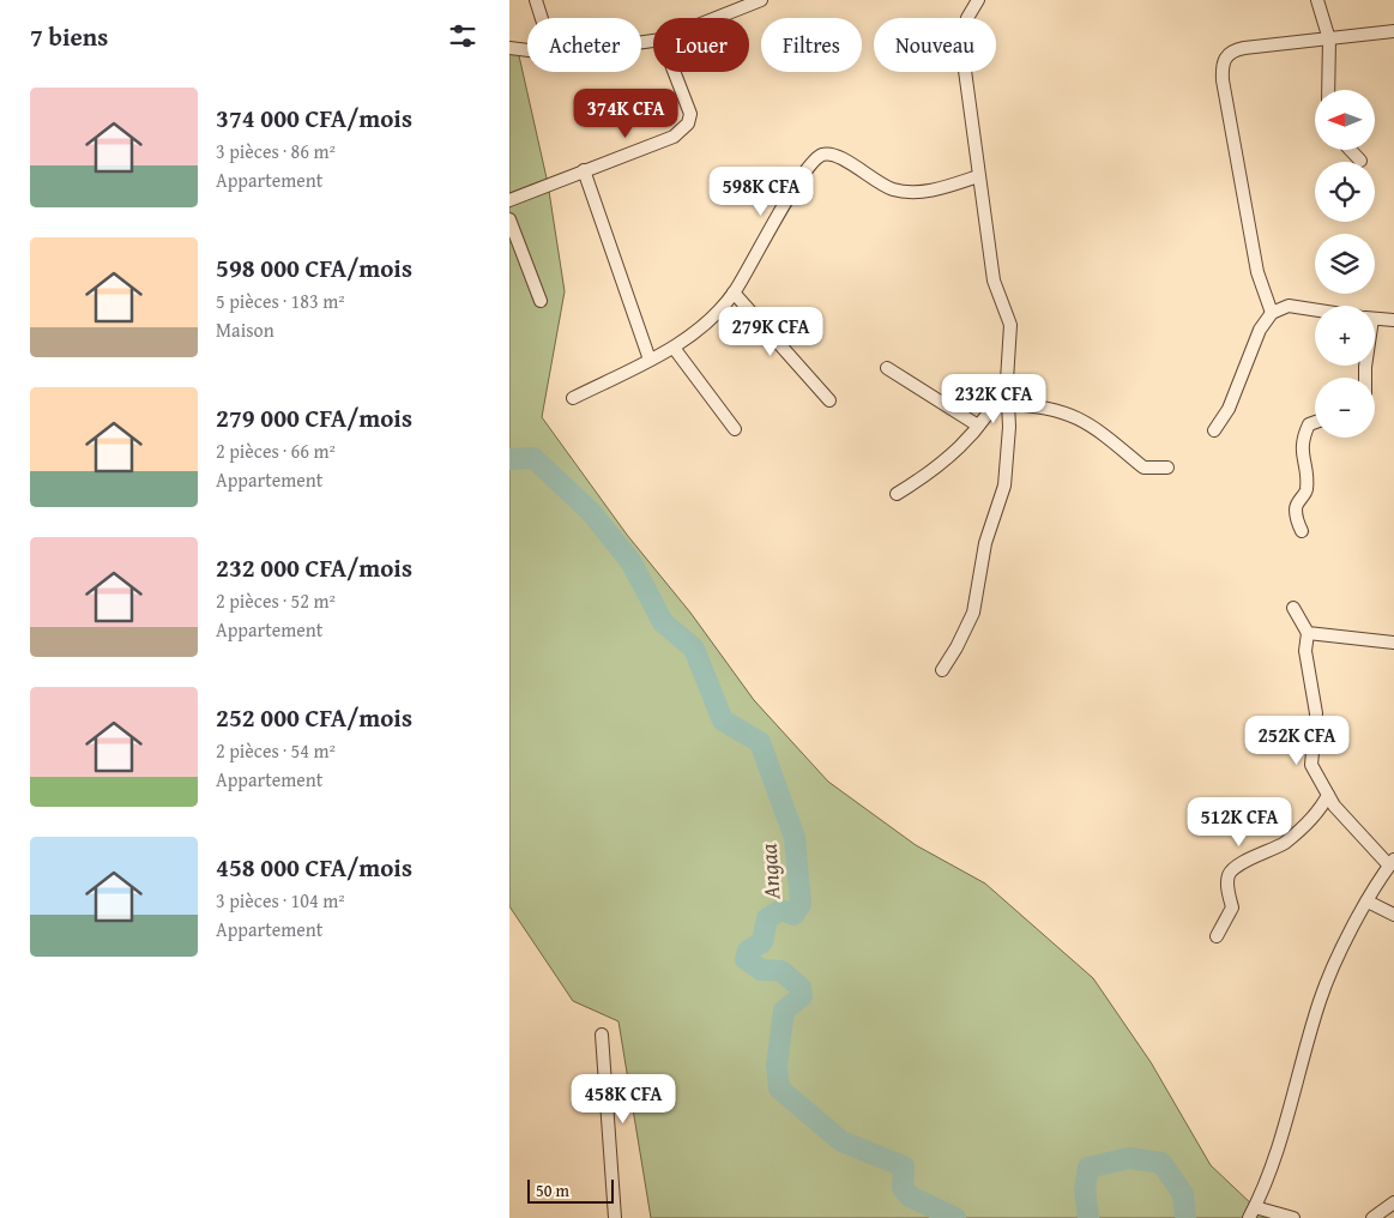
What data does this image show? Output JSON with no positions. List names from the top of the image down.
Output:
{
  "water": ["Angaa"],
  "scale_bar": "50 m",
  "north": "left",
  "page": {
    "heading": "7 biens",
    "chip": [
      "Acheter",
      "Louer",
      "Filtres",
      "Nouveau"
    ],
    "list": [
      {
        "name": "374 000 CFA/mois",
        "note": "3 pièces · 86 m² · Appartement"
      },
      {
        "name": "598 000 CFA/mois",
        "note": "5 pièces · 183 m² · Maison"
      },
      {
        "name": "279 000 CFA/mois",
        "note": "2 pièces · 66 m² · Appartement"
      },
      {
        "name": "232 000 CFA/mois",
        "note": "2 pièces · 52 m² · Appartement"
      },
      {
        "name": "252 000 CFA/mois",
        "note": "2 pièces · 54 m² · Appartement"
      },
      {
        "name": "458 000 CFA/mois",
        "note": "3 pièces · 104 m² · Appartement"
      }
    ],
    "price": [
      "374K CFA",
      "598K CFA",
      "279K CFA",
      "232K CFA",
      "252K CFA",
      "512K CFA",
      "458K CFA"
    ],
    "map_buttons": ["+", "−"],
    "scale": "50 m"
  }
}
